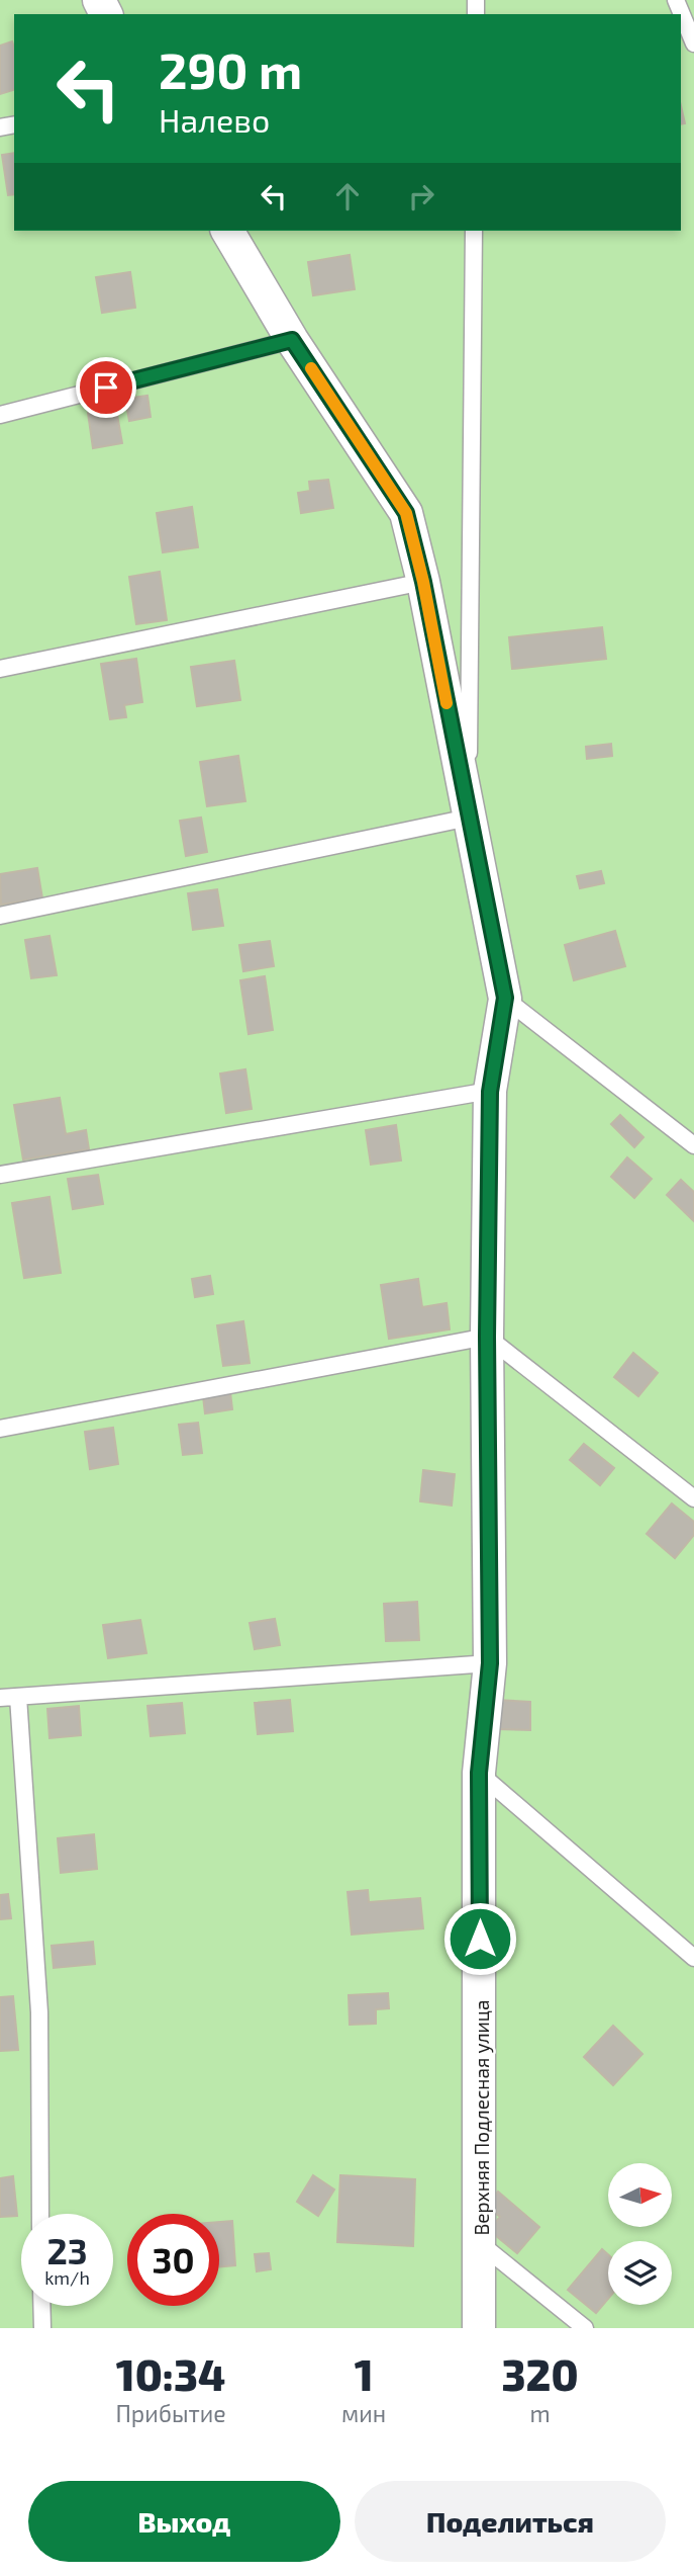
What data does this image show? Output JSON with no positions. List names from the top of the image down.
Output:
{
  "streets": {
    "street": ["Верхняя Подлесная улица"]
  },
  "north": "right",
  "page": {
    "turn": ["290 m", "Налево"],
    "speed": "23 km/h",
    "limit": "30",
    "eta": [
      "10:34",
      "Прибытие",
      "1",
      "мин",
      "320",
      "m"
    ],
    "buttons": ["Выход", "Поделиться"]
  }
}
